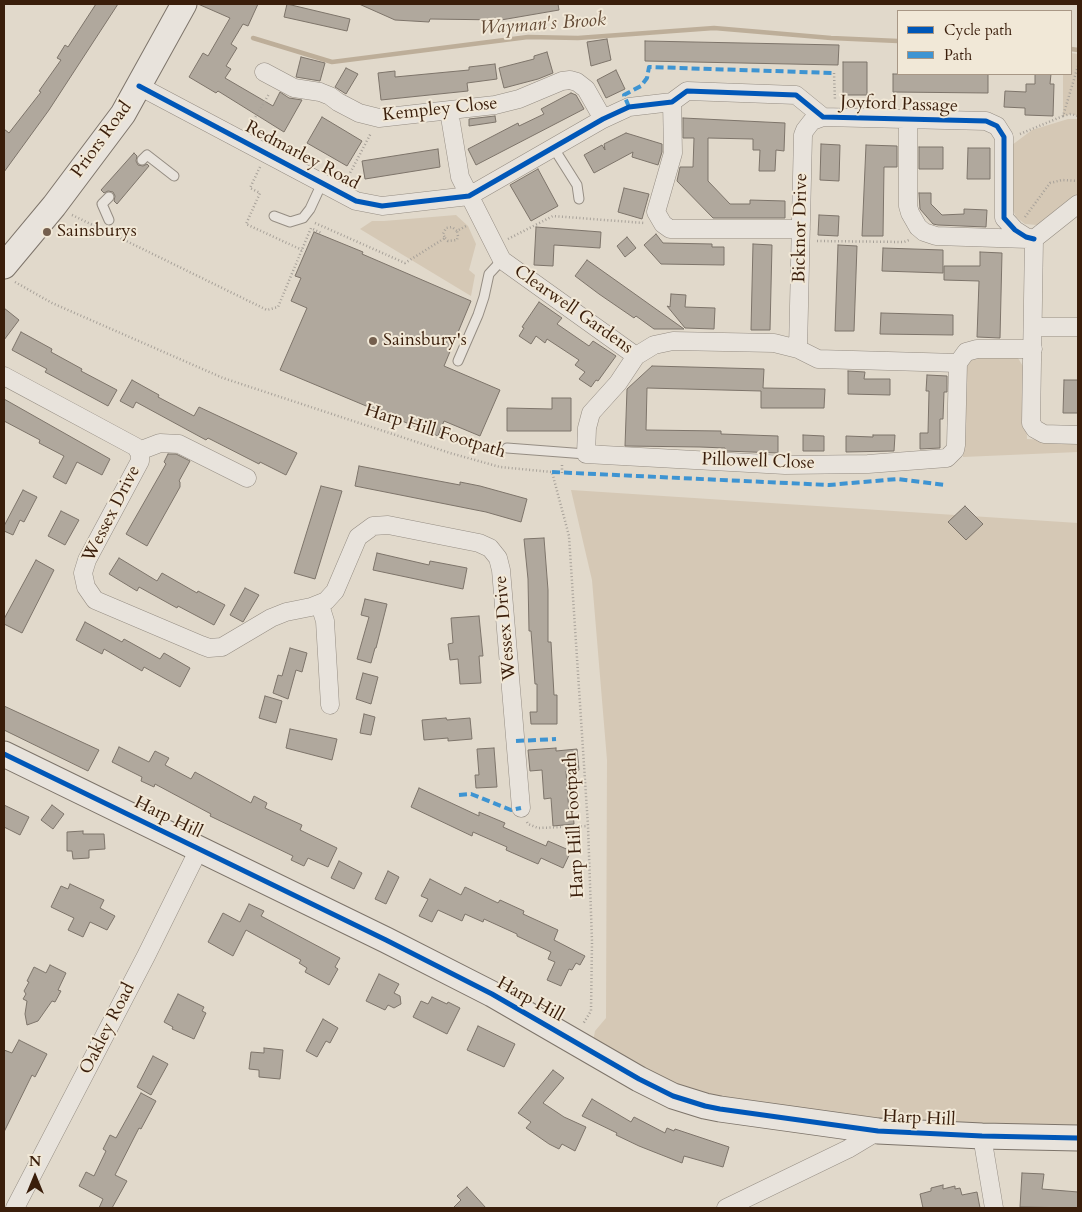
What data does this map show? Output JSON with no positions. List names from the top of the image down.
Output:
{
  "streets": {
    "street": [
      "Joyford Passage",
      "Kempley Close",
      "Priors Road",
      "Redmarley Road",
      "Bicknor Drive",
      "Clearwell Gardens",
      "Pillowell Close",
      "Wessex Drive",
      "Harp Hill",
      "Oakley Road"
    ],
    "path": ["Harp Hill Footpath"]
  },
  "crossings": [
    ["Joyford Passage", "Redmarley Road"],
    ["Joyford Passage", "Bicknor Drive"],
    ["Kempley Close", "Redmarley Road"],
    ["Kempley Close", "Clearwell Gardens"],
    ["Priors Road", "Redmarley Road"],
    ["Priors Road", "Harp Hill Footpath"],
    ["Redmarley Road", "Clearwell Gardens"],
    ["Bicknor Drive", "Clearwell Gardens"],
    ["Clearwell Gardens", "Pillowell Close"],
    ["Harp Hill Footpath", "Harp Hill"],
    ["Harp Hill", "Oakley Road"]
  ],
  "water": ["Wayman's Brook"],
  "places": ["Sainsburys", "Sainsbury's"],
  "legend": ["Cycle path", "Path"],
  "north": "top"
}
